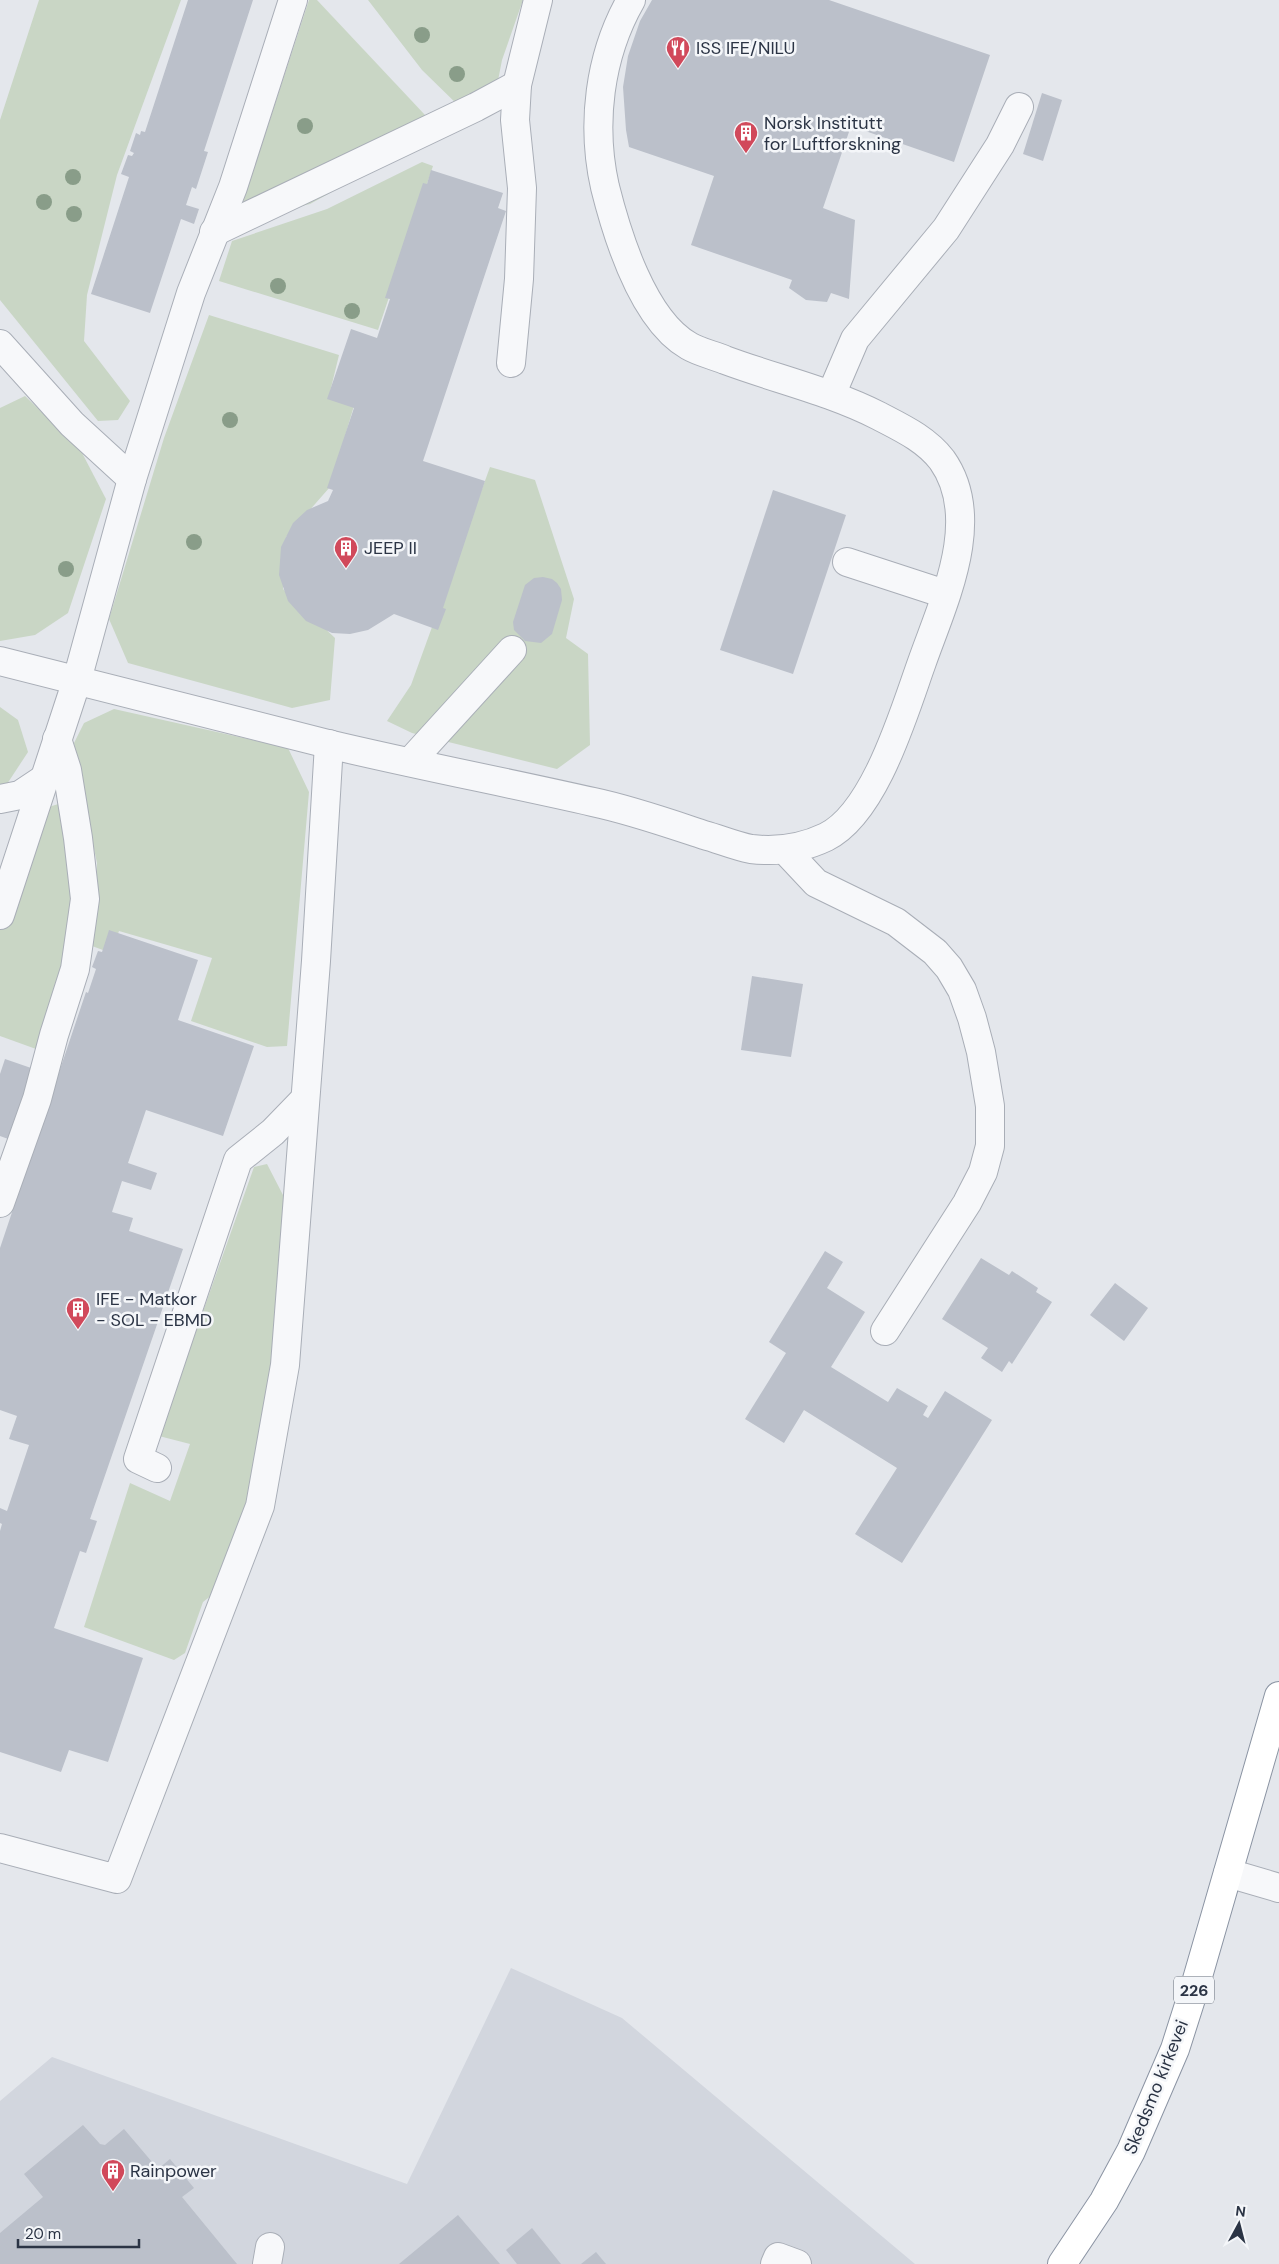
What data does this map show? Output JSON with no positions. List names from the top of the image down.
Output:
{
  "streets": {
    "highway": ["226", "Skedsmo kirkevei"]
  },
  "places": {
    "restaurant": ["ISS IFE/NILU"],
    "building": [
      "Norsk Institutt for Luftforskning",
      "JEEP II",
      "IFE - Matkor - SOL - EBMD",
      "Rainpower"
    ]
  },
  "scale_bar": "20 m",
  "north": "top"
}
